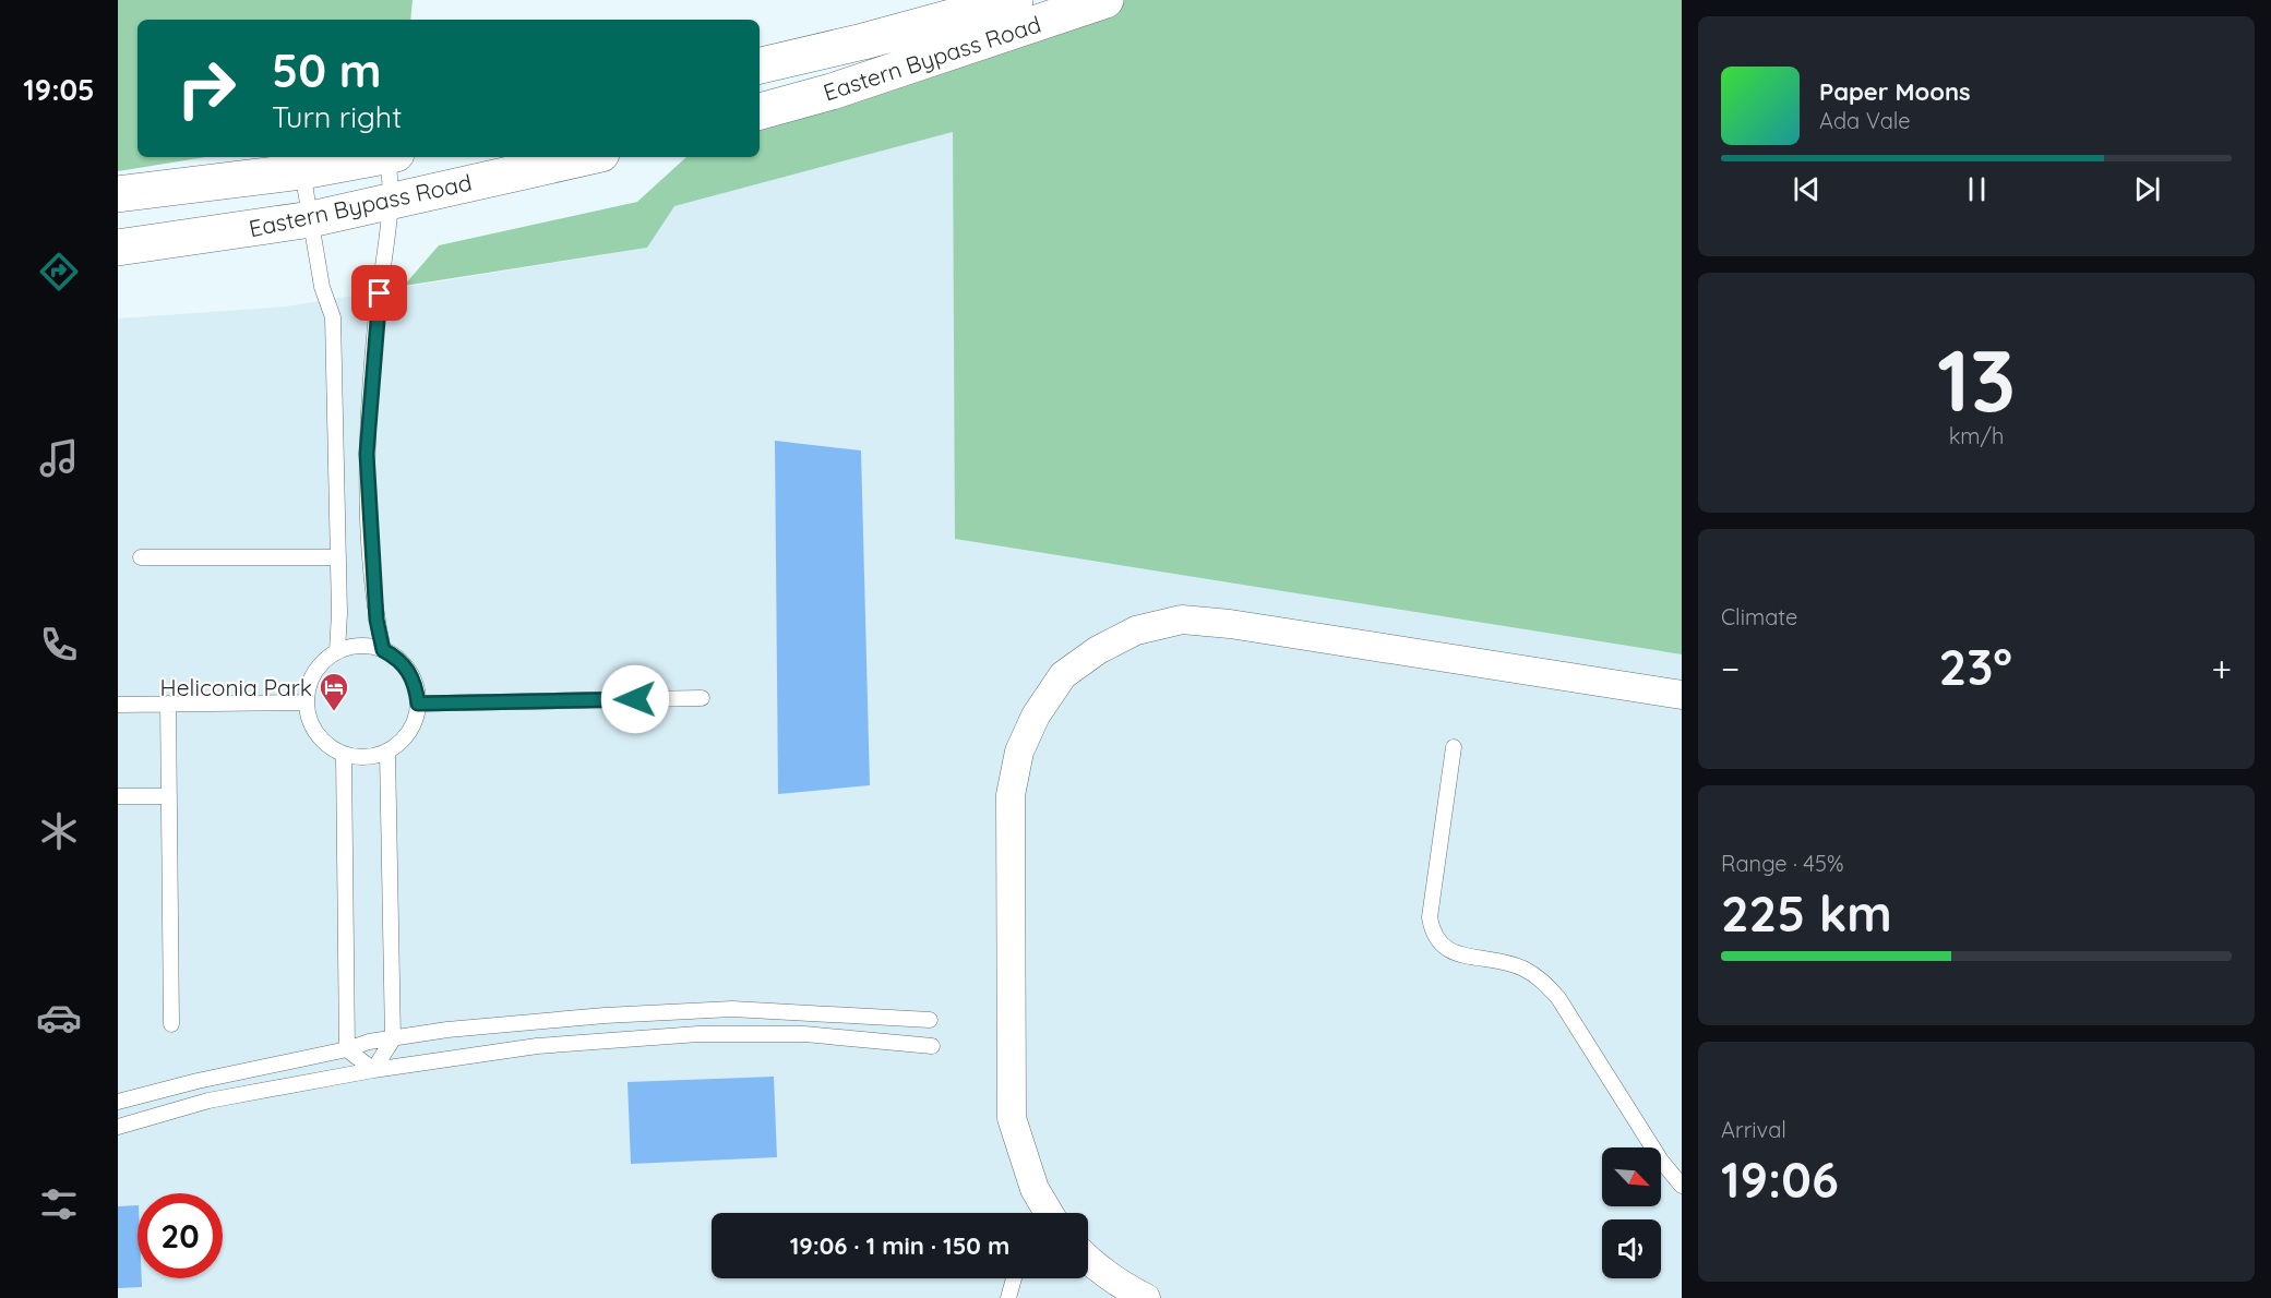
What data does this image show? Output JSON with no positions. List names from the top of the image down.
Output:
{
  "streets": {
    "main road": ["Eastern Bypass Road"]
  },
  "places": {
    "hotel": ["Heliconia Park"]
  },
  "north": "bottom right",
  "page": {
    "tabs": "19:05",
    "turn": ["50 m", "Turn right"],
    "song": ["Paper Moons", "Ada Vale"],
    "tile": [
      ["13", "km/h"],
      "Climate",
      ["Range · 45%", "225 km"],
      ["Arrival", "19:06"]
    ],
    "heat": ["−", "23°", "+"],
    "limit": "20",
    "trip": "19:06 · 1 min · 150 m"
  }
}
